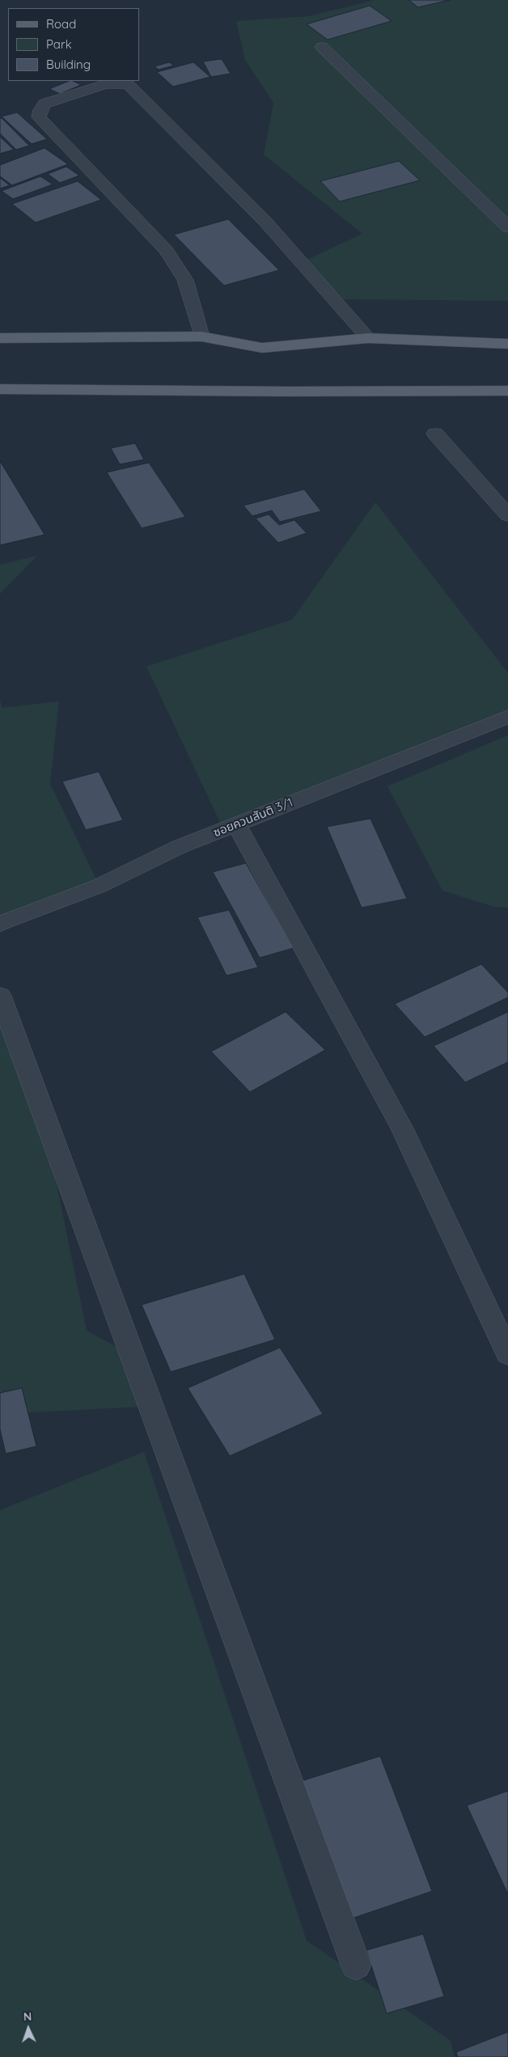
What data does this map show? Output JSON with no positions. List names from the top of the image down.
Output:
{
  "streets": {
    "street": ["ซอยควนสันติ 3/1"]
  },
  "legend": ["Road", "Park", "Building"],
  "north": "top"
}
